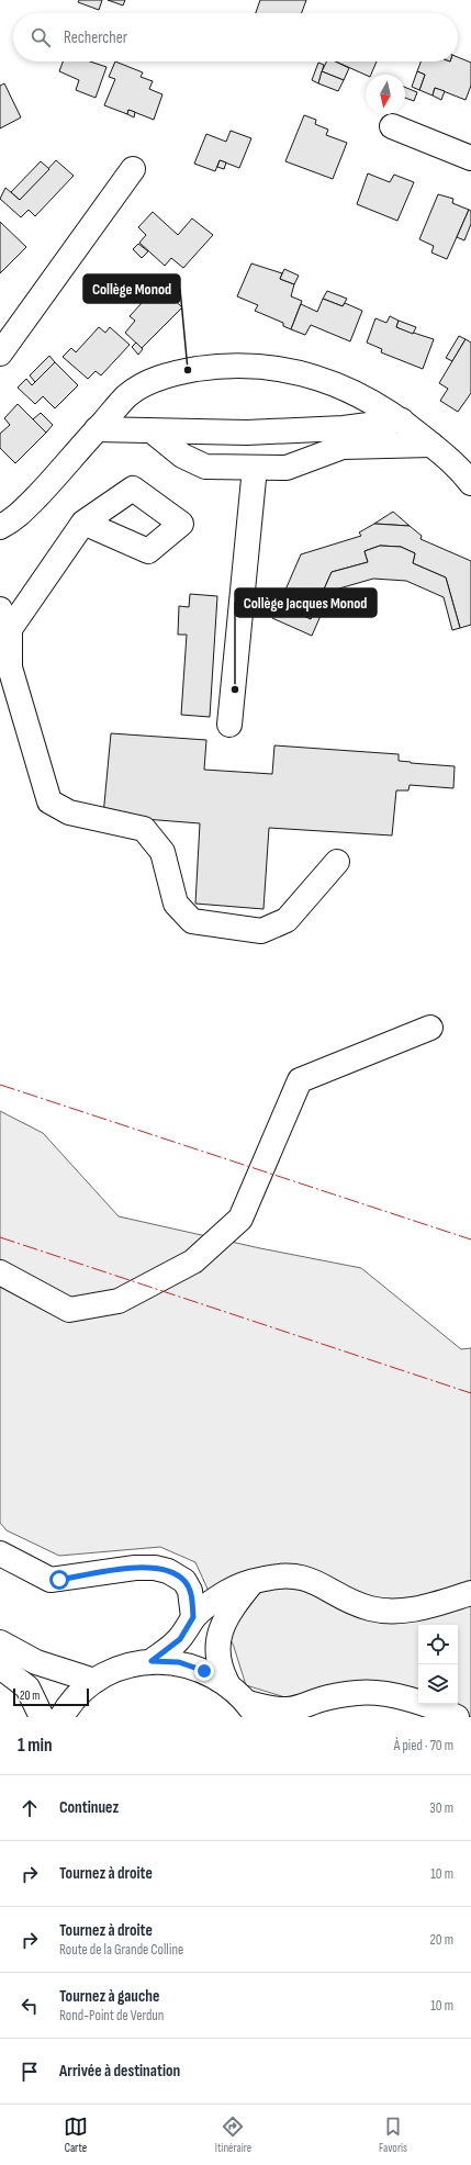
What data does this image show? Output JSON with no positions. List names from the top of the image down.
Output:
{
  "places": ["Collège Monod", "Collège Jacques Monod"],
  "scale_bar": "20 m",
  "north": "bottom",
  "page": {
    "search": "Rechercher",
    "scale": "20 m",
    "heading": ["1 min", "À pied · 70 m"],
    "list": [
      ["Continuez", "30 m"],
      ["Tournez à droite", "10 m"],
      ["Tournez à droite", "Route de la Grande Colline", "20 m"],
      ["Tournez à gauche", "Rond-Point de Verdun", "10 m"],
      "Arrivée à destination"
    ],
    "nav": ["Carte", "Itinéraire", "Favoris"]
  }
}
